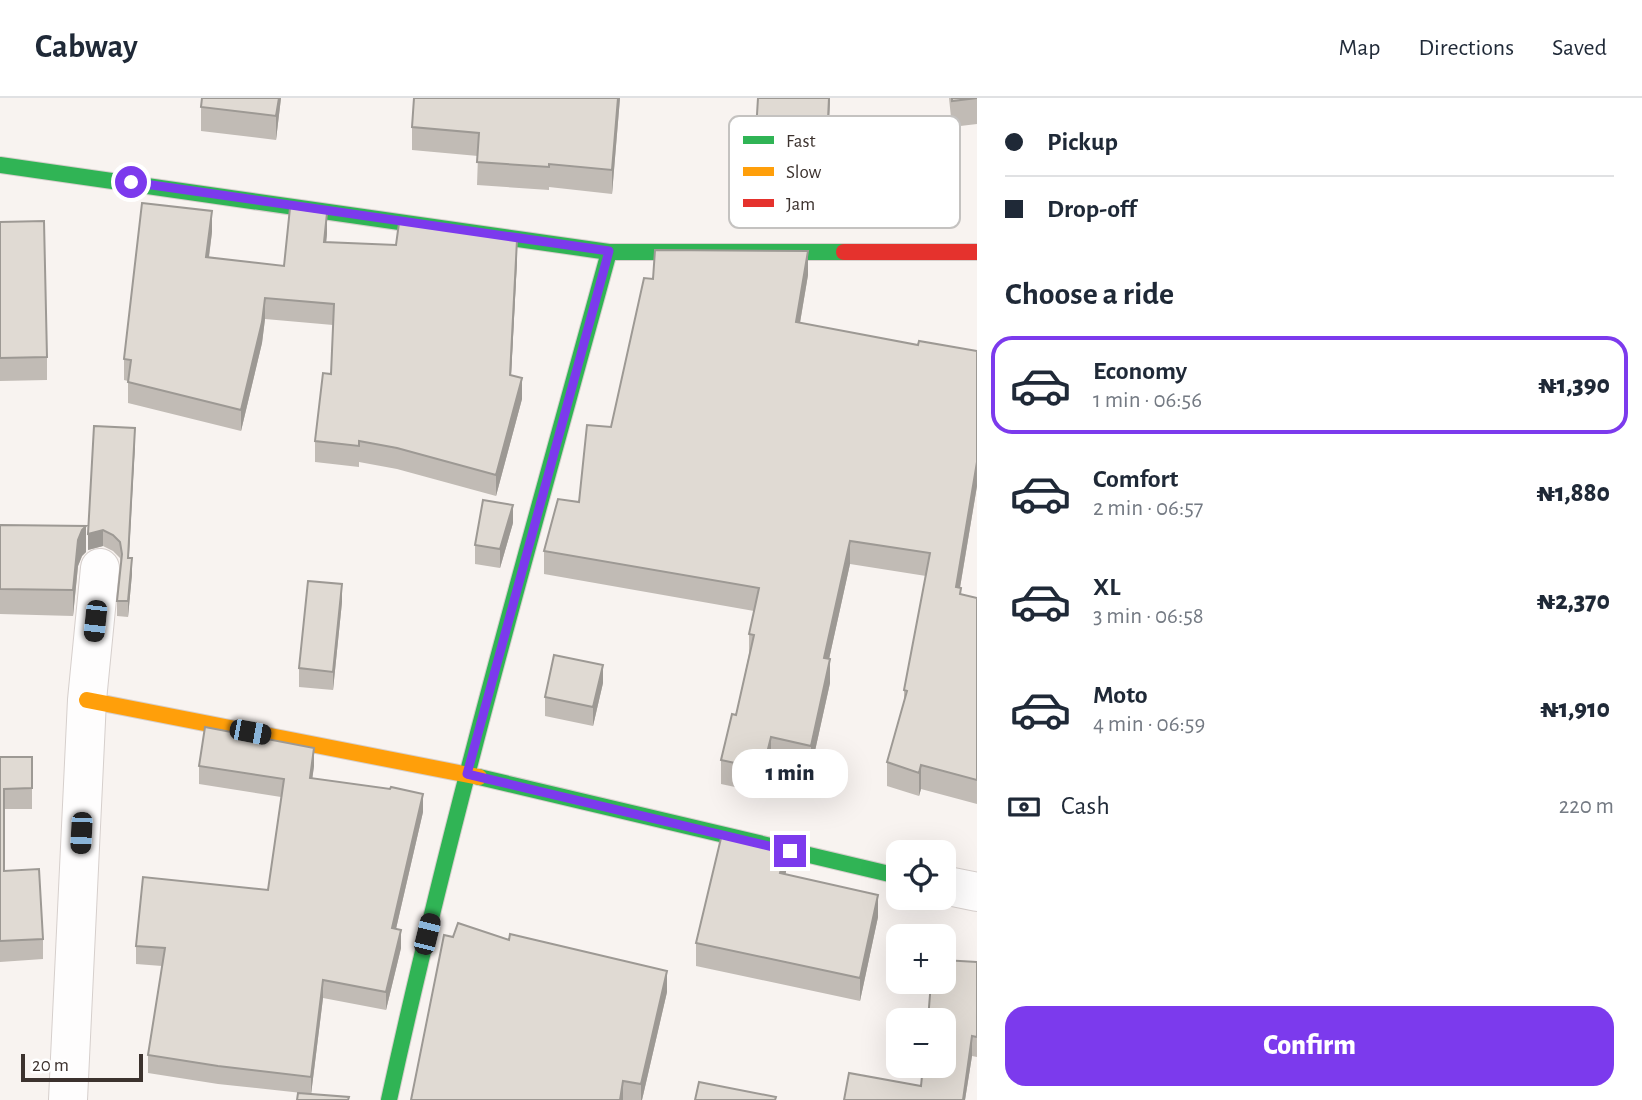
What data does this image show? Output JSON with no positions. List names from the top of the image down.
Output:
{
  "legend": ["Fast", "Slow", "Jam"],
  "scale_bar": "20 m",
  "page": {
    "header": "Cabway",
    "nav": ["Map", "Directions", "Saved"],
    "banner": ["Pickup", "Drop-off"],
    "heading": "Choose a ride",
    "list": [
      {
        "name": "Economy",
        "note": "1 min · 06:56",
        "value": "₦1,390"
      },
      {
        "name": "Comfort",
        "note": "2 min · 06:57",
        "value": "₦1,880"
      },
      {
        "name": "XL",
        "note": "3 min · 06:58",
        "value": "₦2,370"
      },
      {
        "name": "Moto",
        "note": "4 min · 06:59",
        "value": "₦1,910"
      }
    ],
    "bubble": "1 min",
    "pay": ["Cash", "220 m"],
    "map_buttons": ["+", "−"],
    "buttons": "Confirm",
    "scale": "20 m"
  }
}
